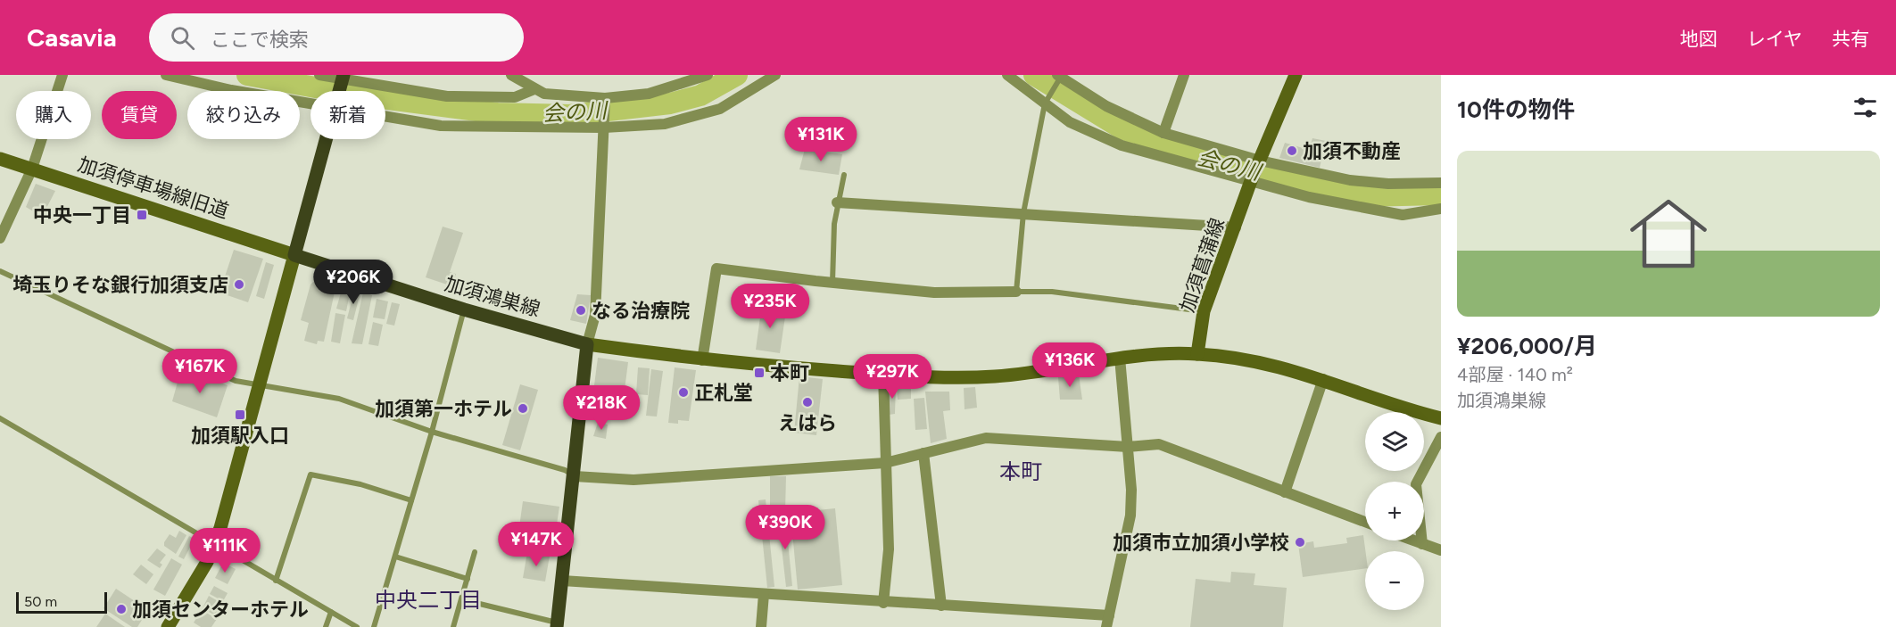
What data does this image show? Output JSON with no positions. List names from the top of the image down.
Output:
{
  "streets": {
    "main road": ["加須停車場線旧道", "加須菖蒲線", "加須鴻巣線"]
  },
  "crossings": [
    ["加須停車場線旧道", "加須鴻巣線"]
  ],
  "districts": ["本町", "中央二丁目"],
  "water": ["会の川"],
  "places": {
    "other": [
      "加須不動産",
      "埼玉りそな銀行加須支店",
      "なる治療院",
      "正札堂",
      "えはら",
      "加須第一ホテル",
      "加須市立加須小学校",
      "加須センターホテル"
    ],
    "transit": ["中央一丁目", "本町", "加須駅入口"]
  },
  "scale_bar": "50 m",
  "page": {
    "header": "Casavia",
    "search": "ここで検索",
    "nav": ["地図", "レイヤ", "共有"],
    "heading": "10件の物件",
    "chip": [
      "購入",
      "賃貸",
      "絞り込み",
      "新着"
    ],
    "price": [
      "¥131K",
      "¥206K",
      "¥235K",
      "¥136K",
      "¥167K",
      "¥297K",
      "¥218K",
      "¥390K",
      "¥147K",
      "¥111K"
    ],
    "list": [
      {
        "name": "¥206,000/月",
        "note": "4部屋 · 140 m² · 加須鴻巣線"
      }
    ],
    "map_buttons": ["+", "−"],
    "scale": "50 m"
  }
}
